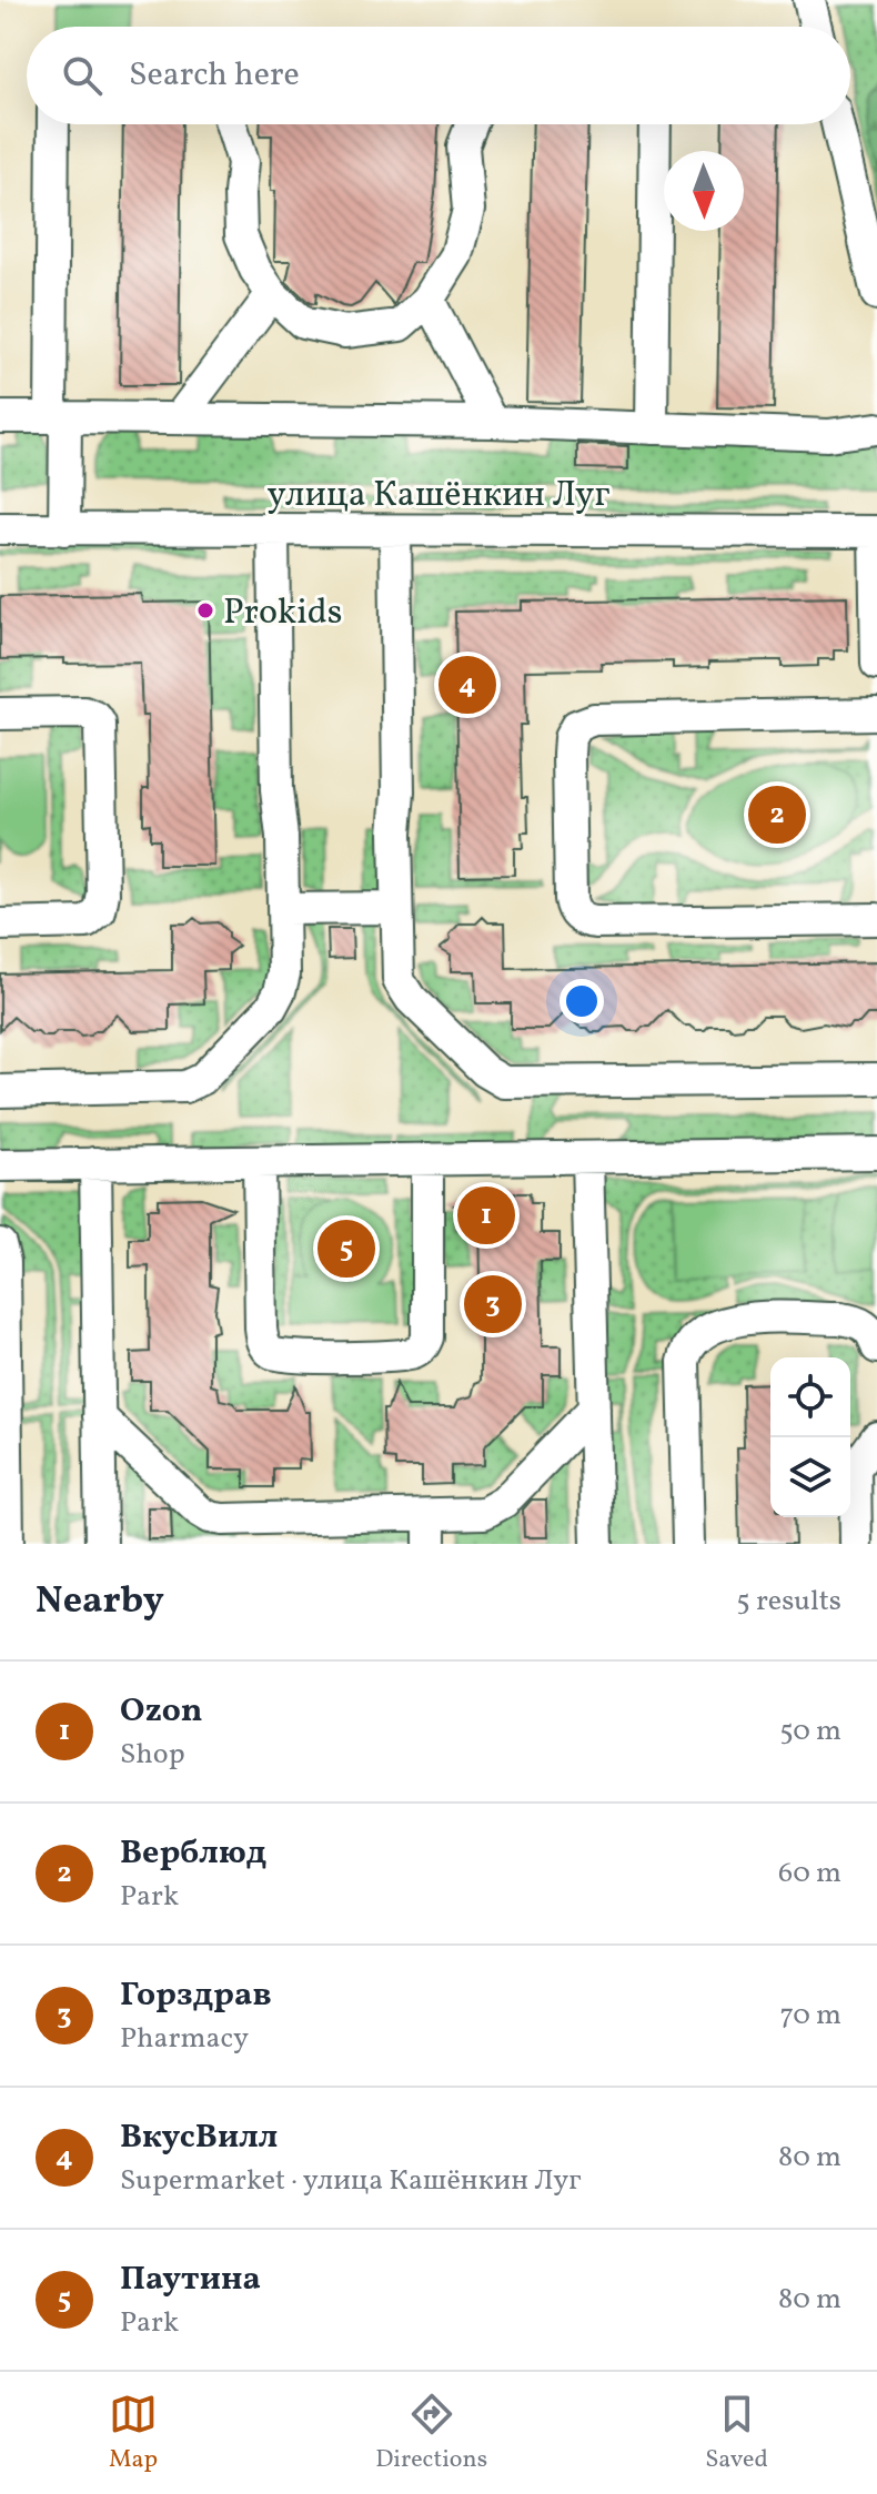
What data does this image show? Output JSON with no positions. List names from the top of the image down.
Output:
{
  "streets": {
    "street": ["улица Кашёнкин Луг"]
  },
  "places": ["Prokids"],
  "north": "bottom",
  "page": {
    "search": "Search here",
    "pins": [
      "4",
      "2",
      "1",
      "5",
      "3"
    ],
    "heading": ["Nearby", "5 results"],
    "list": [
      {
        "mark": "1",
        "name": "Ozon",
        "note": "Shop",
        "value": "50 m"
      },
      {
        "mark": "2",
        "name": "Верблюд",
        "note": "Park",
        "value": "60 m"
      },
      {
        "mark": "3",
        "name": "Горздрав",
        "note": "Pharmacy",
        "value": "70 m"
      },
      {
        "mark": "4",
        "name": "ВкусВилл",
        "note": "Supermarket · улица Кашёнкин Луг",
        "value": "80 m"
      },
      {
        "mark": "5",
        "name": "Паутина",
        "note": "Park",
        "value": "80 m"
      }
    ],
    "nav": ["Map", "Directions", "Saved"]
  }
}
